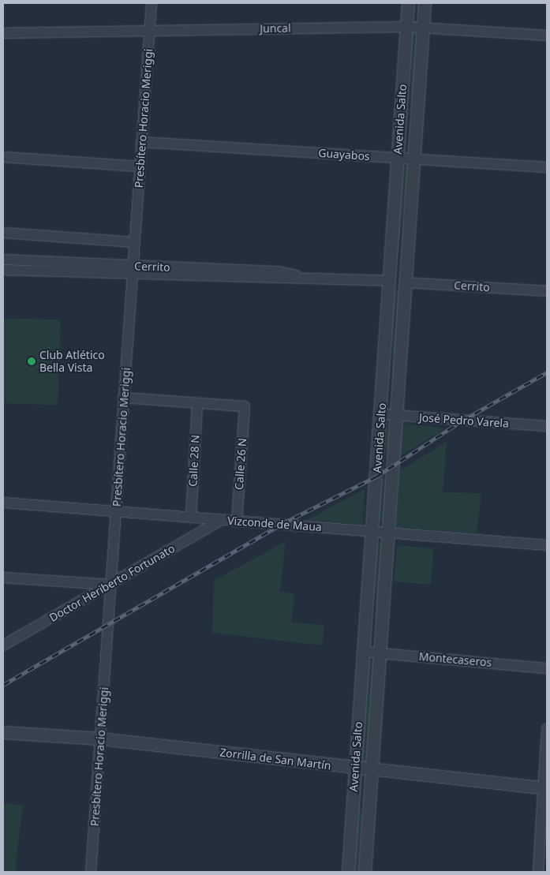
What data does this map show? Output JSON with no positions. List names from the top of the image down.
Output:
{
  "streets": {
    "street": [
      "Juncal",
      "Presbítero Horacio Meriggi",
      "Avenida Salto",
      "Guayabos",
      "Cerrito",
      "José Pedro Varela",
      "Calle 28 N",
      "Calle 26 N",
      "Vizconde de Maua",
      "Doctor Heriberto Fortunato",
      "Montecaseros",
      "Zorrilla de San Martín"
    ]
  },
  "crossings": [
    ["Juncal", "Presbítero Horacio Meriggi"],
    ["Juncal", "Avenida Salto"],
    ["Presbítero Horacio Meriggi", "Guayabos"],
    ["Presbítero Horacio Meriggi", "Cerrito"],
    ["Presbítero Horacio Meriggi", "Vizconde de Maua"],
    ["Presbítero Horacio Meriggi", "Doctor Heriberto Fortunato"],
    ["Presbítero Horacio Meriggi", "Zorrilla de San Martín"],
    ["Avenida Salto", "Guayabos"],
    ["Avenida Salto", "Cerrito"],
    ["Avenida Salto", "José Pedro Varela"],
    ["Avenida Salto", "Vizconde de Maua"],
    ["Avenida Salto", "Montecaseros"],
    ["Avenida Salto", "Zorrilla de San Martín"],
    ["Calle 28 N", "Calle 26 N"],
    ["Calle 28 N", "Vizconde de Maua"],
    ["Calle 26 N", "Vizconde de Maua"],
    ["Vizconde de Maua", "Doctor Heriberto Fortunato"]
  ],
  "places": ["Club Atlético Bella Vista"]
}
